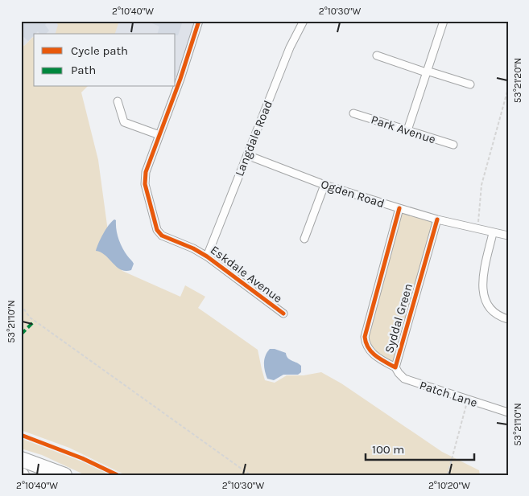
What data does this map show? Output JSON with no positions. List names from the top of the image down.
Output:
{
  "streets": {
    "street": [
      "Park Avenue",
      "Langdale Road",
      "Ogden Road",
      "Eskdale Avenue",
      "Syddal Green",
      "Patch Lane"
    ]
  },
  "crossings": [
    ["Langdale Road", "Ogden Road"],
    ["Langdale Road", "Eskdale Avenue"],
    ["Ogden Road", "Syddal Green"],
    ["Syddal Green", "Patch Lane"]
  ],
  "legend": ["Cycle path", "Path"],
  "scale_bar": "100 m",
  "coordinates": [
    "2°10'40\"W",
    "2°10'30\"W",
    "53°21'20\"N",
    "53°21'10\"N",
    "2°10'20\"W"
  ]
}
